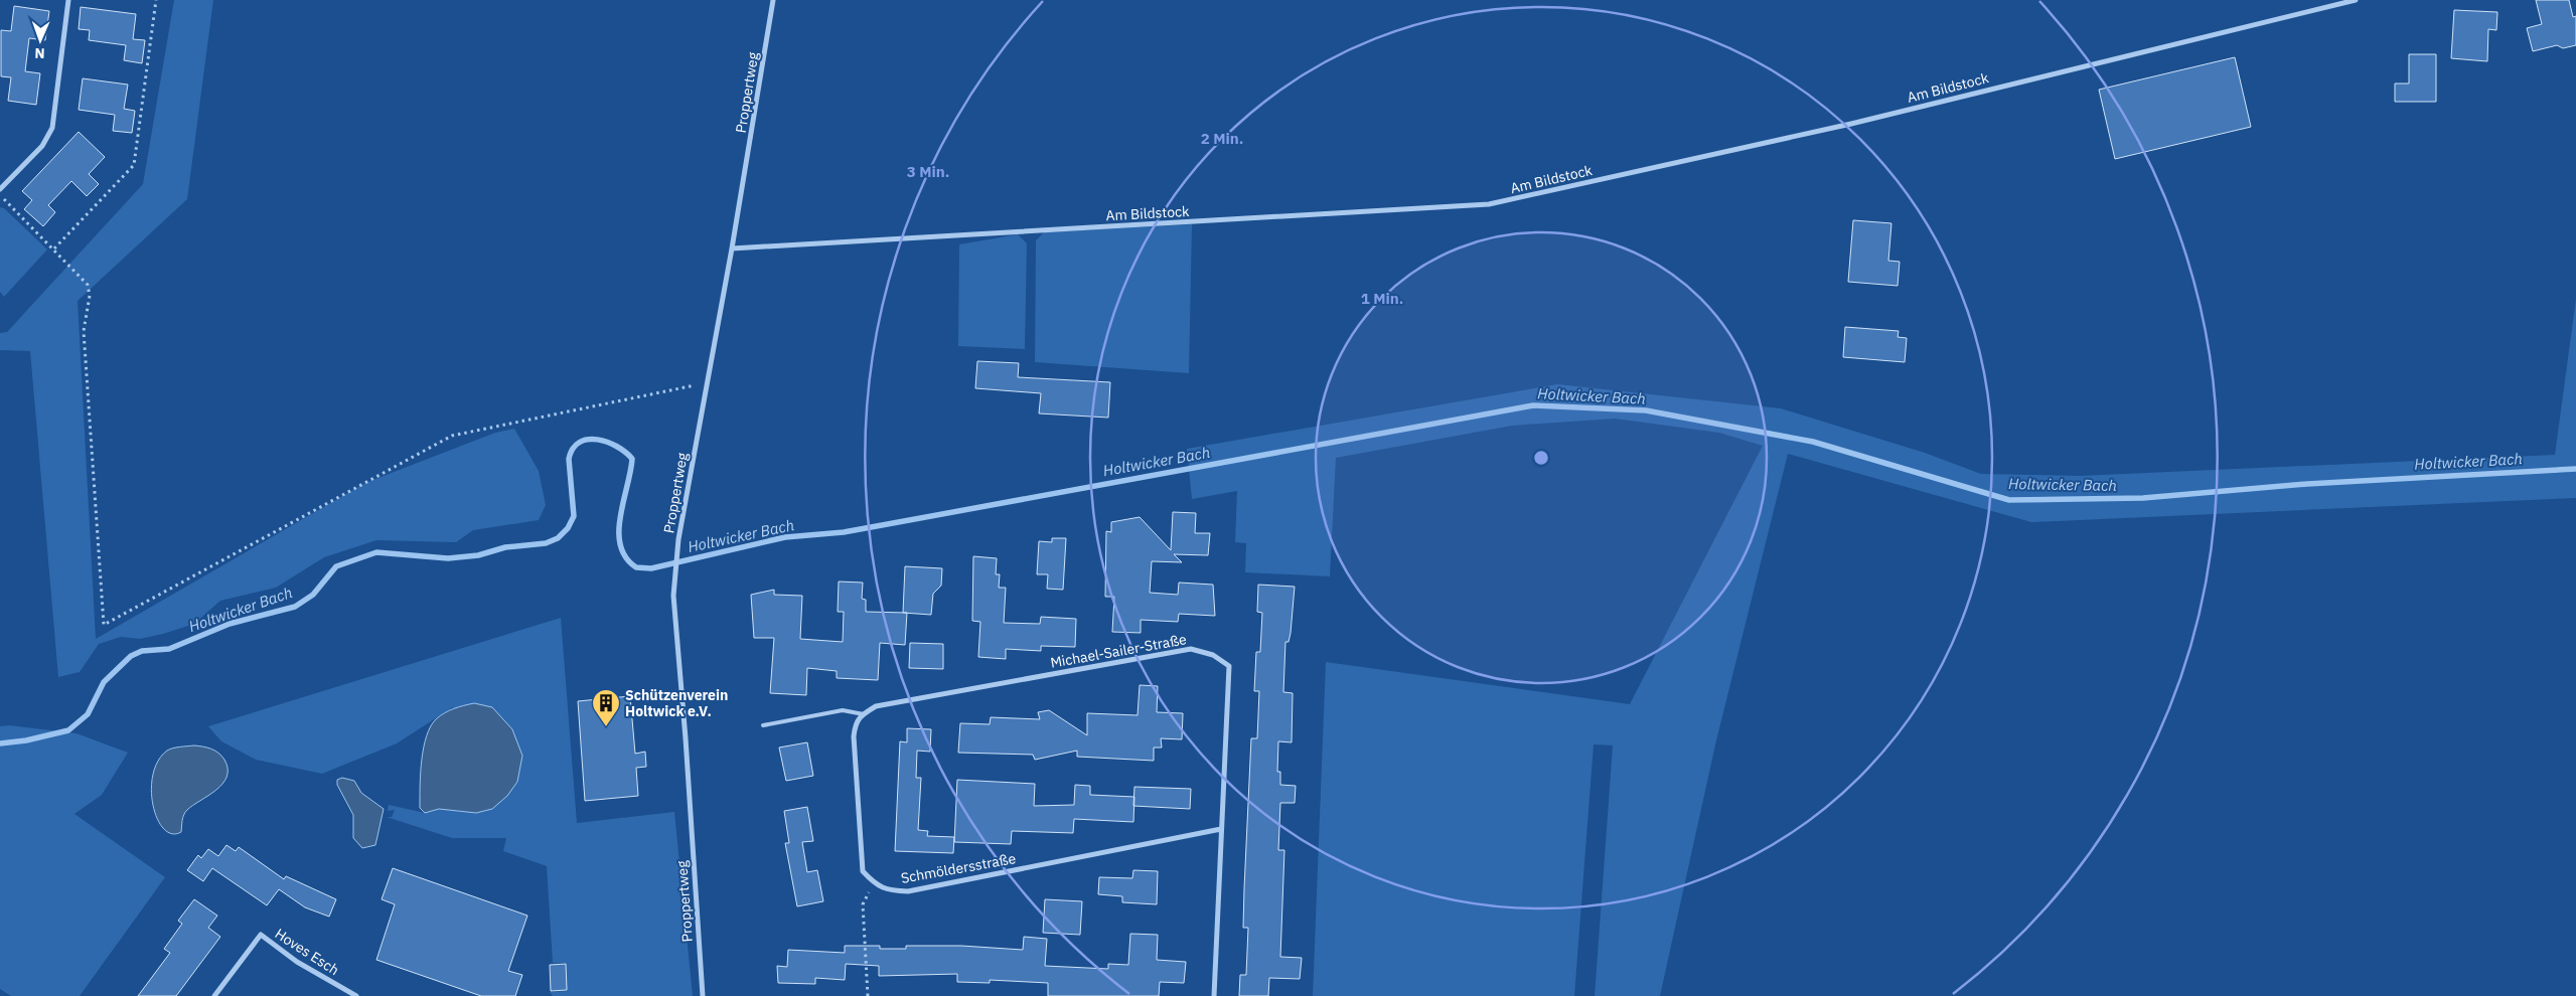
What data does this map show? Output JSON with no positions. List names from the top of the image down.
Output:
{
  "streets": {
    "street": [
      "Am Bildstock",
      "Proppertweg",
      "Michael-Sailer-Straße",
      "Schmöldersstraße",
      "Hoves Esch"
    ]
  },
  "crossings": [
    ["Am Bildstock", "Proppertweg"],
    ["Michael-Sailer-Straße", "Schmöldersstraße"]
  ],
  "water": ["Holtwicker Bach"],
  "places": {
    "building": ["Schützenverein Holtwick e.V."]
  },
  "north": "bottom",
  "rings": ["2 Min.", "3 Min.", "1 Min."]
}
